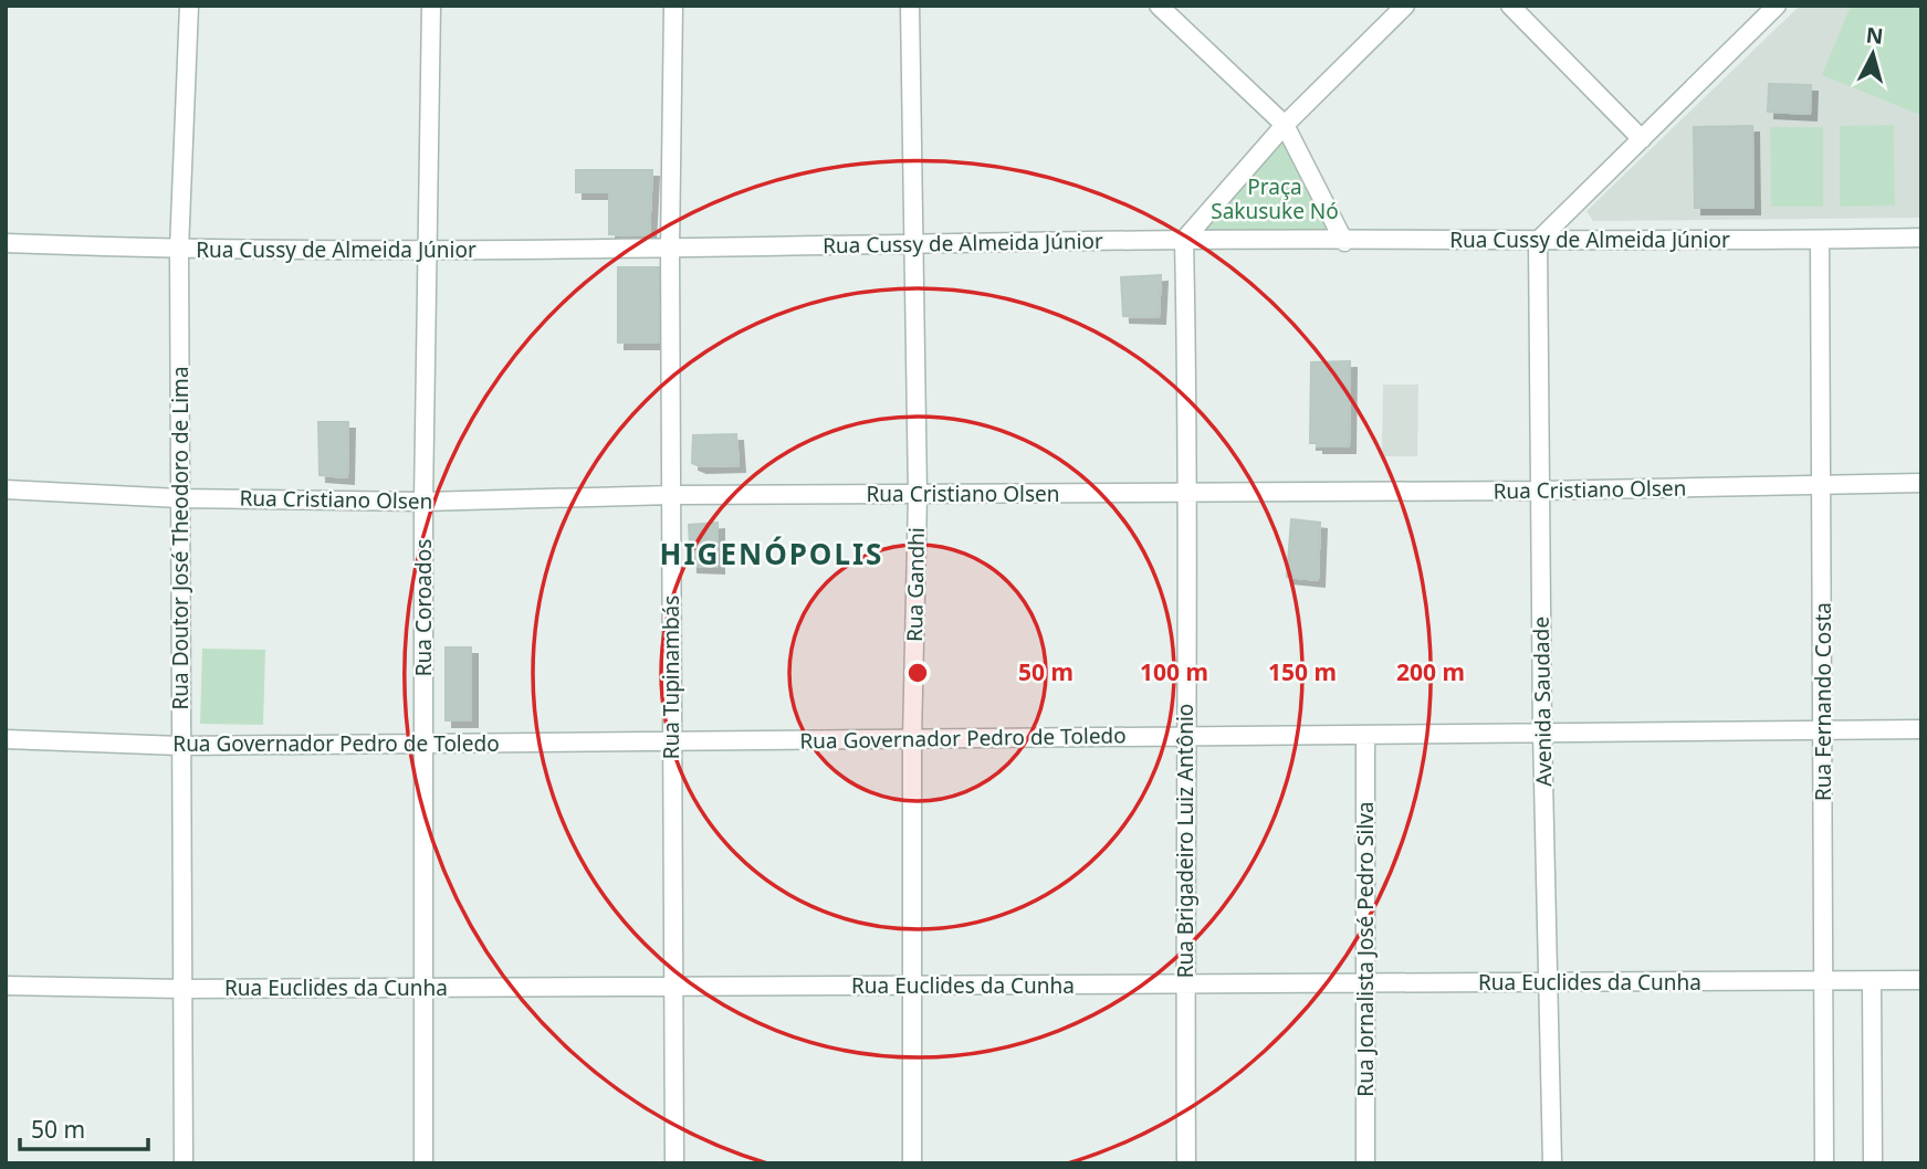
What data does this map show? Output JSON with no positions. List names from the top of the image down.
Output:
{
  "streets": {
    "street": [
      "Rua Cussy de Almeida Júnior",
      "Rua Cristiano Olsen",
      "Rua Doutor José Theodoro de Lima",
      "Rua Gandhi",
      "Rua Coroados",
      "Rua Tupinambás",
      "Avenida Saudade",
      "Rua Fernando Costa",
      "Rua Governador Pedro de Toledo",
      "Rua Brigadeiro Luiz Antônio",
      "Rua Jornalista José Pedro Silva",
      "Rua Euclides da Cunha"
    ]
  },
  "crossings": [
    ["Rua Cussy de Almeida Júnior", "Rua Doutor José Theodoro de Lima"],
    ["Rua Cussy de Almeida Júnior", "Rua Gandhi"],
    ["Rua Cussy de Almeida Júnior", "Rua Coroados"],
    ["Rua Cussy de Almeida Júnior", "Rua Tupinambás"],
    ["Rua Cussy de Almeida Júnior", "Avenida Saudade"],
    ["Rua Cussy de Almeida Júnior", "Rua Fernando Costa"],
    ["Rua Cussy de Almeida Júnior", "Rua Brigadeiro Luiz Antônio"],
    ["Rua Cristiano Olsen", "Rua Doutor José Theodoro de Lima"],
    ["Rua Cristiano Olsen", "Rua Gandhi"],
    ["Rua Cristiano Olsen", "Rua Coroados"],
    ["Rua Cristiano Olsen", "Rua Tupinambás"],
    ["Rua Cristiano Olsen", "Avenida Saudade"],
    ["Rua Cristiano Olsen", "Rua Fernando Costa"],
    ["Rua Cristiano Olsen", "Rua Brigadeiro Luiz Antônio"],
    ["Rua Doutor José Theodoro de Lima", "Rua Governador Pedro de Toledo"],
    ["Rua Doutor José Theodoro de Lima", "Rua Euclides da Cunha"],
    ["Rua Gandhi", "Rua Governador Pedro de Toledo"],
    ["Rua Gandhi", "Rua Euclides da Cunha"],
    ["Rua Coroados", "Rua Governador Pedro de Toledo"],
    ["Rua Coroados", "Rua Euclides da Cunha"],
    ["Rua Tupinambás", "Rua Governador Pedro de Toledo"],
    ["Rua Tupinambás", "Rua Euclides da Cunha"],
    ["Avenida Saudade", "Rua Governador Pedro de Toledo"],
    ["Avenida Saudade", "Rua Euclides da Cunha"],
    ["Rua Fernando Costa", "Rua Governador Pedro de Toledo"],
    ["Rua Fernando Costa", "Rua Euclides da Cunha"],
    ["Rua Governador Pedro de Toledo", "Rua Brigadeiro Luiz Antônio"],
    ["Rua Governador Pedro de Toledo", "Rua Jornalista José Pedro Silva"],
    ["Rua Brigadeiro Luiz Antônio", "Rua Euclides da Cunha"],
    ["Rua Jornalista José Pedro Silva", "Rua Euclides da Cunha"]
  ],
  "districts": ["HIGENÓPOLIS"],
  "parks": ["Praça Sakusuke Nó"],
  "scale_bar": "50 m",
  "north": "top",
  "rings": [
    "50 m",
    "100 m",
    "150 m",
    "200 m"
  ]
}
